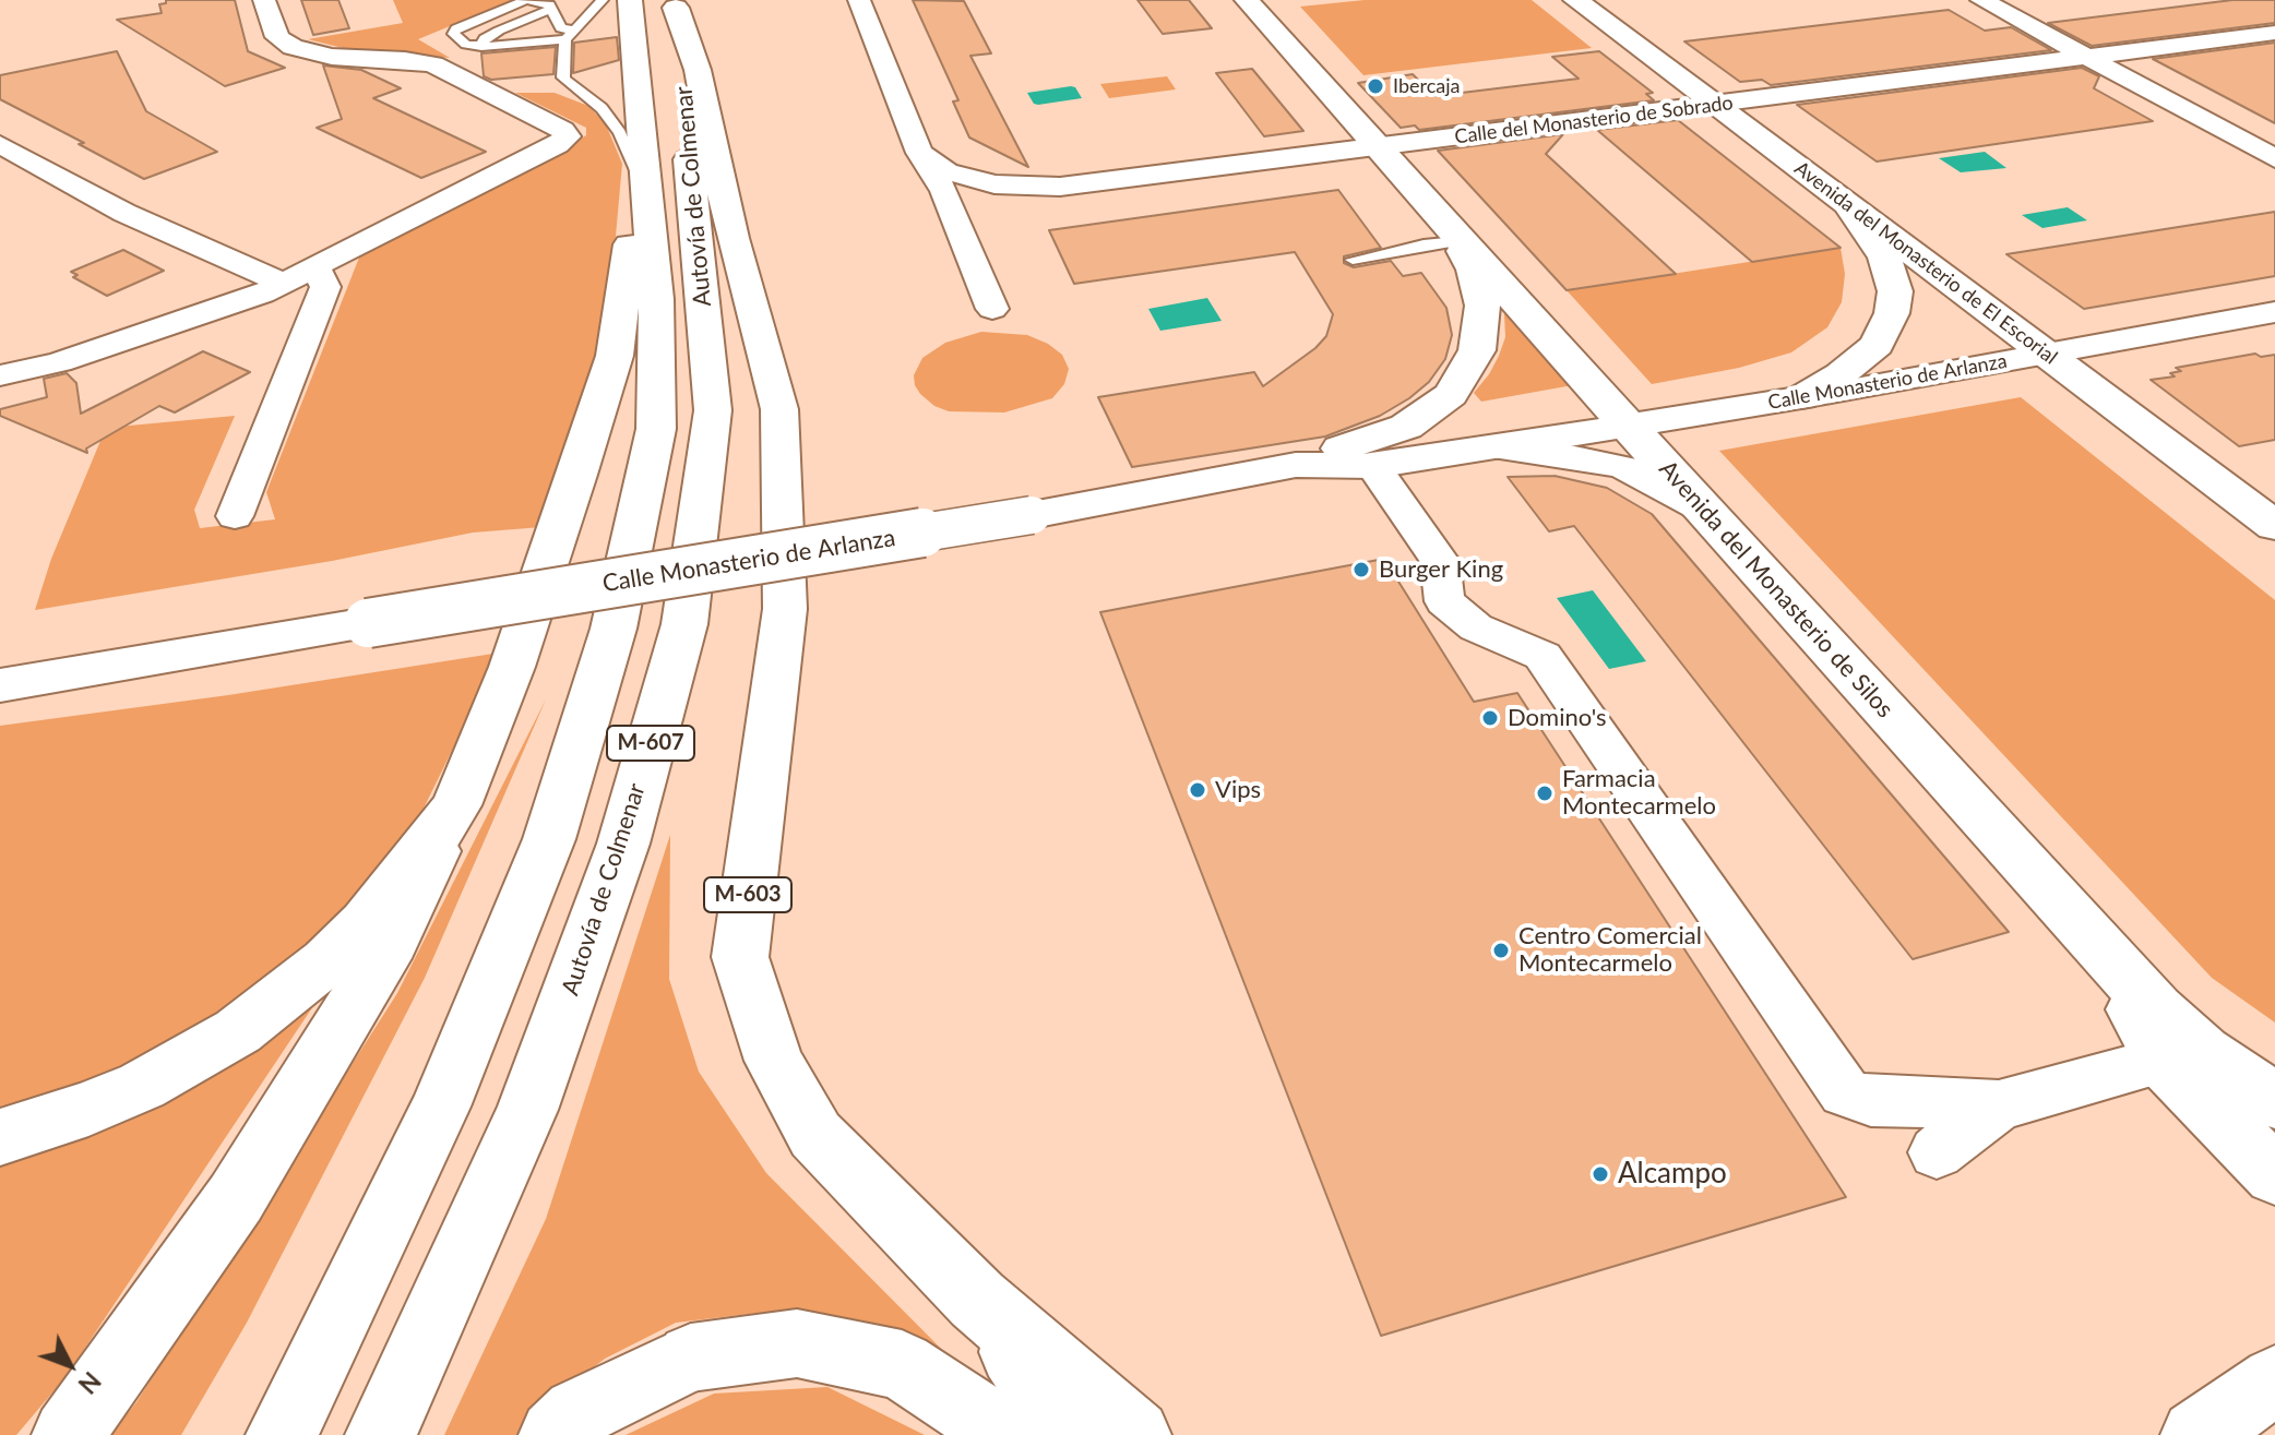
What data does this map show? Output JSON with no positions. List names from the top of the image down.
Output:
{
  "streets": {
    "main road": [
      "Autovía de Colmenar",
      "Avenida del Monasterio de El Escorial",
      "Calle Monasterio de Arlanza",
      "Avenida del Monasterio de Silos",
      "M-607",
      "M-603"
    ],
    "street": ["Calle del Monasterio de Sobrado"]
  },
  "crossings": [
    ["Calle del Monasterio de Sobrado", "Avenida del Monasterio de El Escorial"],
    ["Calle del Monasterio de Sobrado", "Avenida del Monasterio de Silos"],
    ["Autovía de Colmenar", "M-607"],
    ["Autovía de Colmenar", "M-603"],
    ["Avenida del Monasterio de El Escorial", "Calle Monasterio de Arlanza"],
    ["Calle Monasterio de Arlanza", "Avenida del Monasterio de Silos"],
    ["M-607", "M-603"]
  ],
  "places": [
    "Ibercaja",
    "Burger King",
    "Domino's",
    "Vips",
    "Farmacia Montecarmelo",
    "Centro Comercial Montecarmelo",
    "Alcampo"
  ],
  "north": "bottom right"
}
